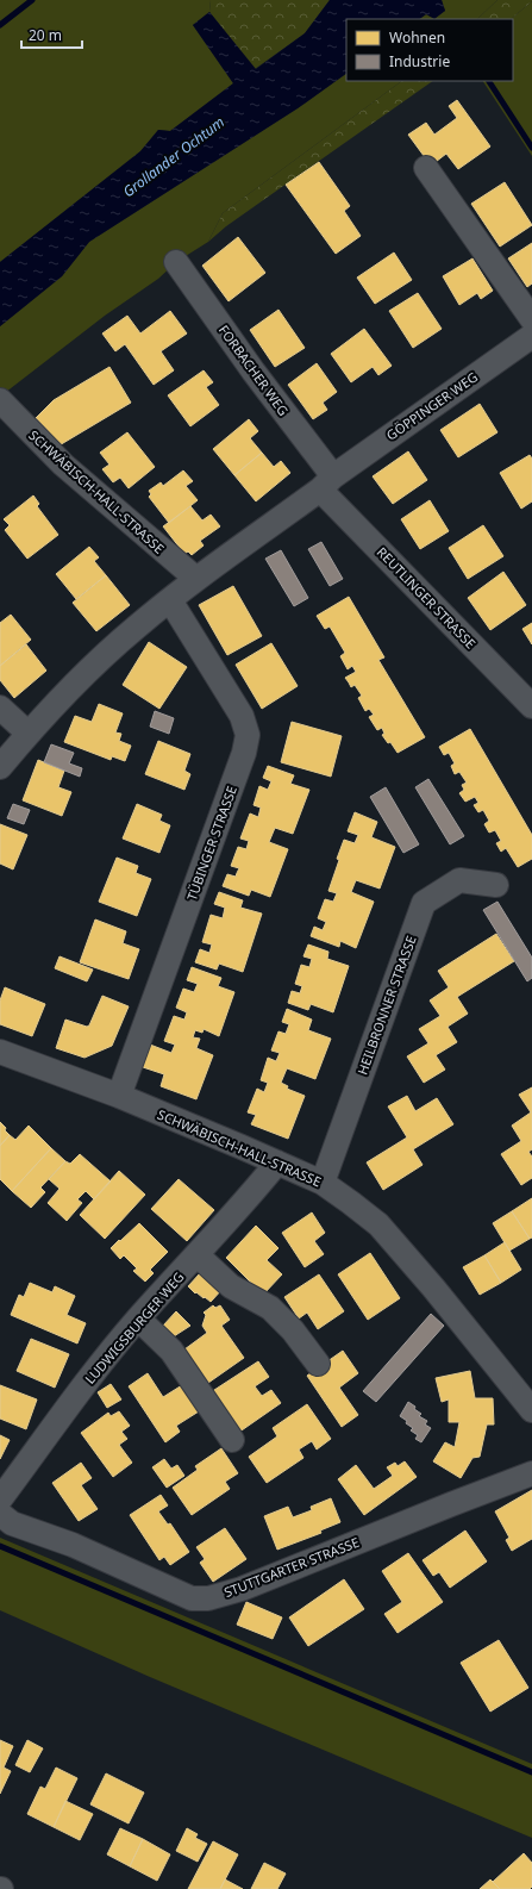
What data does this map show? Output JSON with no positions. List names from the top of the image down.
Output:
{
  "streets": {
    "street": [
      "FORBACHER WEG",
      "GÖPPINGER WEG",
      "SCHWÄBISCH-HALL-STRASSE",
      "REUTLINGER STRASSE",
      "TÜBINGER STRASSE",
      "HEILBRONNER STRASSE",
      "LUDWIGSBURGER WEG",
      "STUTTGARTER STRASSE"
    ]
  },
  "crossings": [
    ["FORBACHER WEG", "GÖPPINGER WEG"],
    ["FORBACHER WEG", "REUTLINGER STRASSE"],
    ["GÖPPINGER WEG", "REUTLINGER STRASSE"],
    ["SCHWÄBISCH-HALL-STRASSE", "TÜBINGER STRASSE"],
    ["SCHWÄBISCH-HALL-STRASSE", "HEILBRONNER STRASSE"],
    ["SCHWÄBISCH-HALL-STRASSE", "LUDWIGSBURGER WEG"]
  ],
  "water": ["Grollander Ochtum"],
  "legend": ["Wohnen", "Industrie"],
  "scale_bar": "20 m"
}
